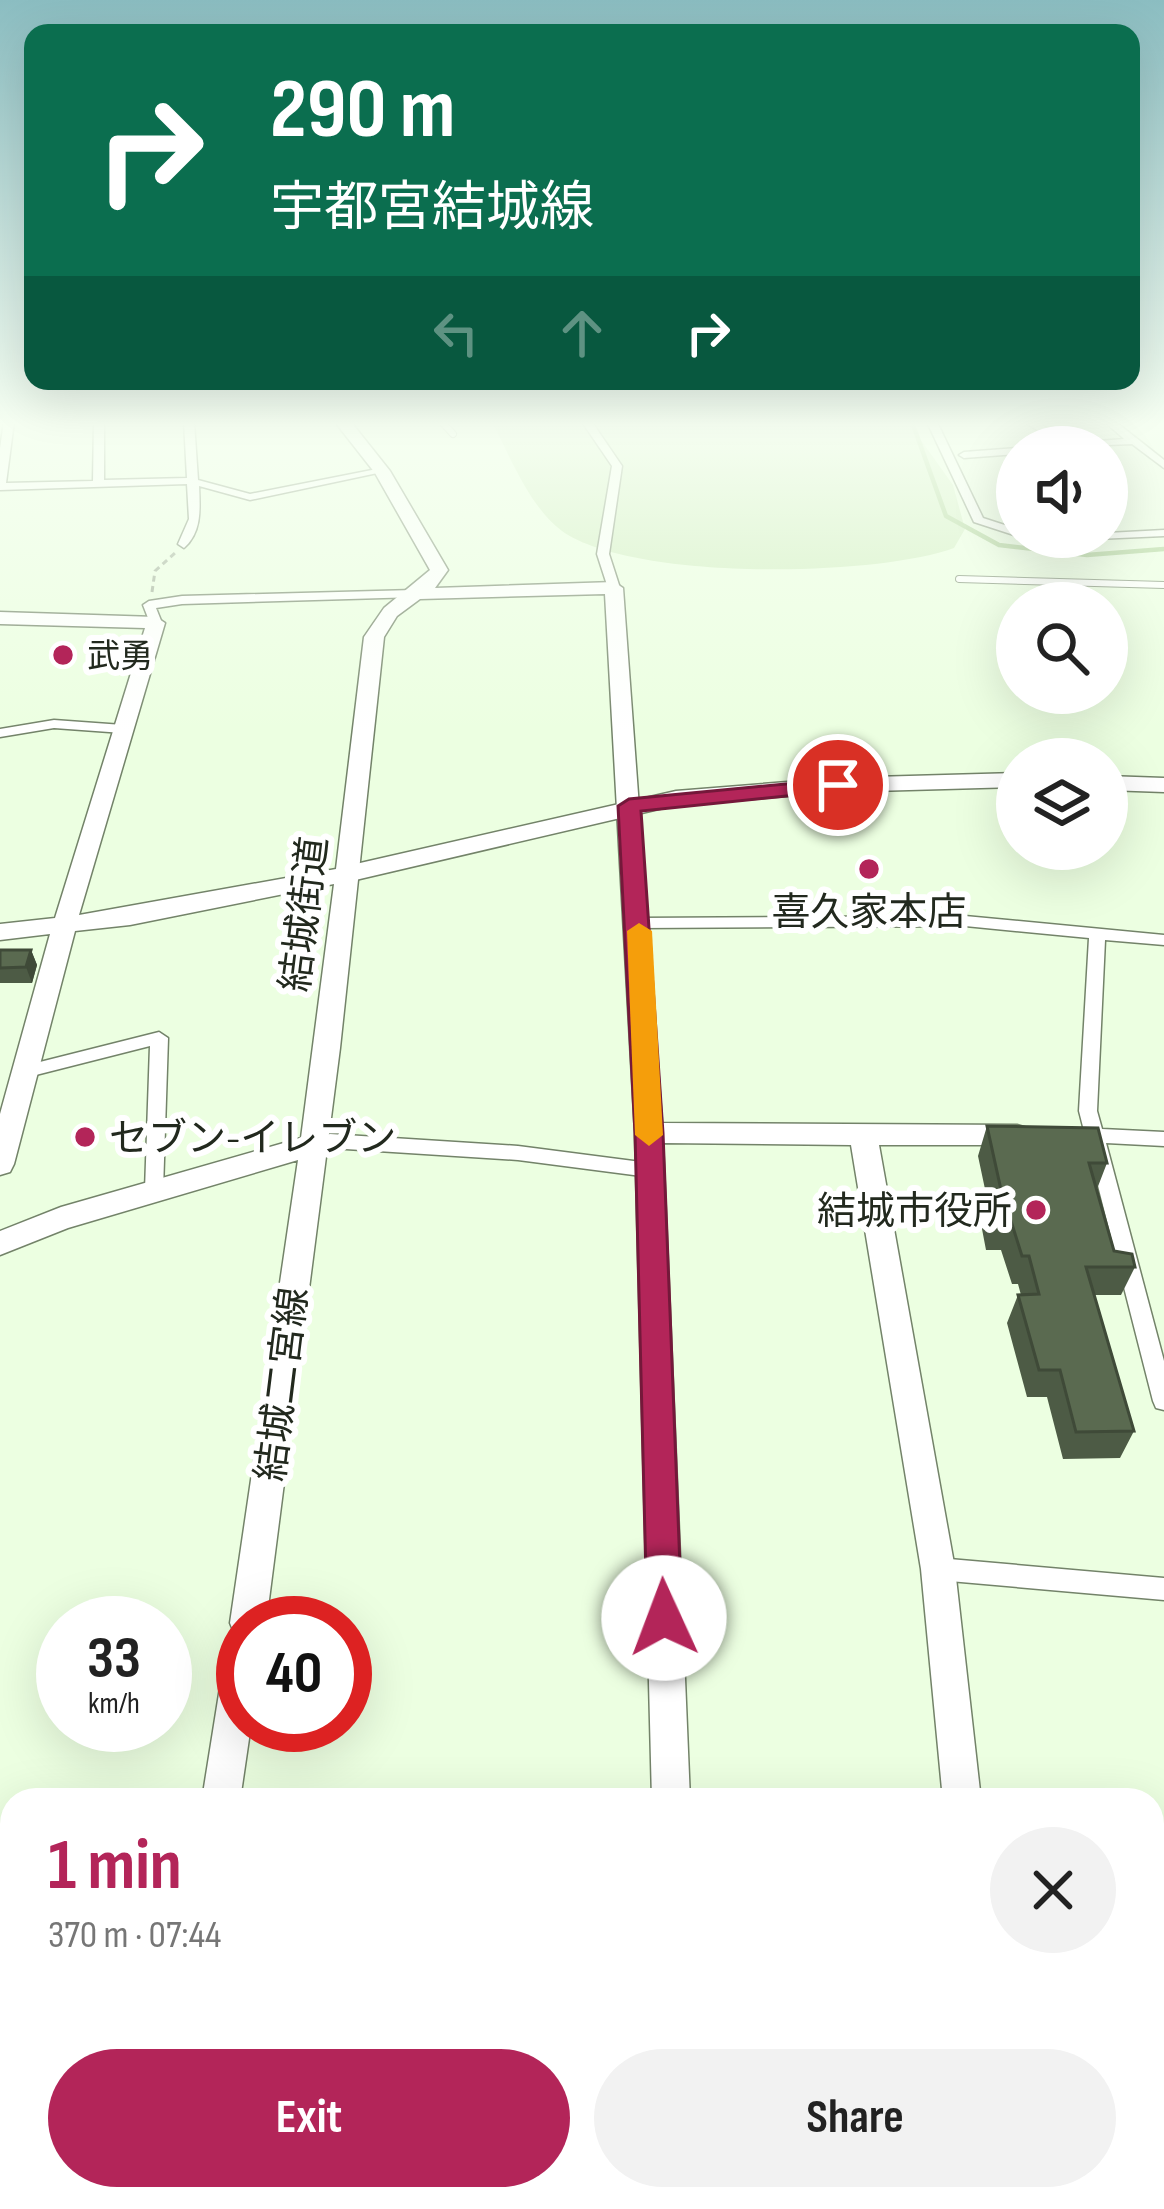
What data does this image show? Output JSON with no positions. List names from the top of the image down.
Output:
{
  "streets": {
    "street": ["結城街道", "結城二宮線"]
  },
  "crossings": [
    ["結城街道", "結城二宮線"]
  ],
  "places": [
    "武勇",
    "喜久家本店",
    "セブン-イレブン",
    "結城市役所"
  ],
  "page": {
    "turn": ["290 m", "宇都宮結城線"],
    "speed": "33 km/h",
    "limit": "40",
    "heading": ["1 min", "370 m · 07:44"],
    "buttons": ["Exit", "Share"]
  }
}
